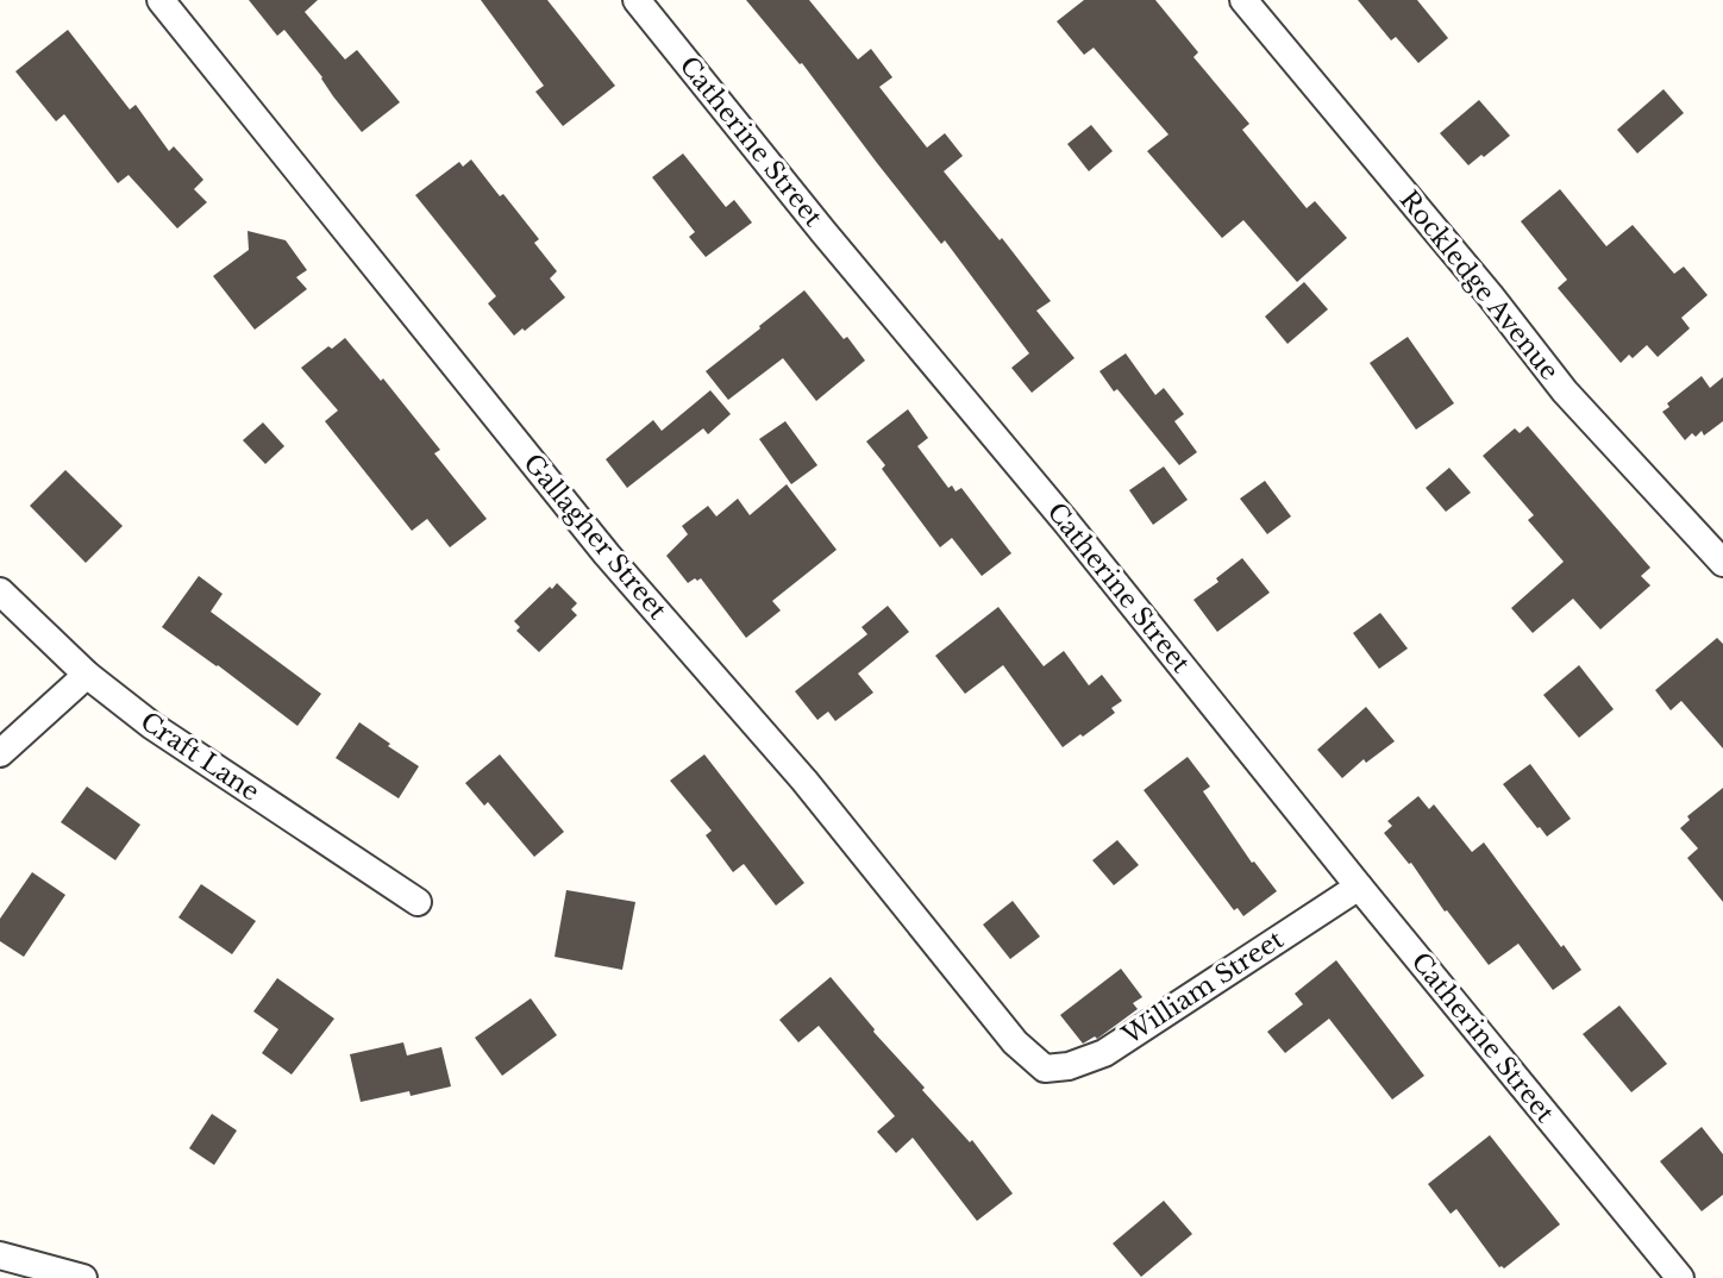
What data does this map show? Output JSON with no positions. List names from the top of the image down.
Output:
{
  "streets": {
    "street": [
      "Catherine Street",
      "Rockledge Avenue",
      "Gallagher Street",
      "Craft Lane",
      "William Street"
    ]
  },
  "crossings": [
    ["Catherine Street", "William Street"],
    ["Gallagher Street", "William Street"]
  ]
}
